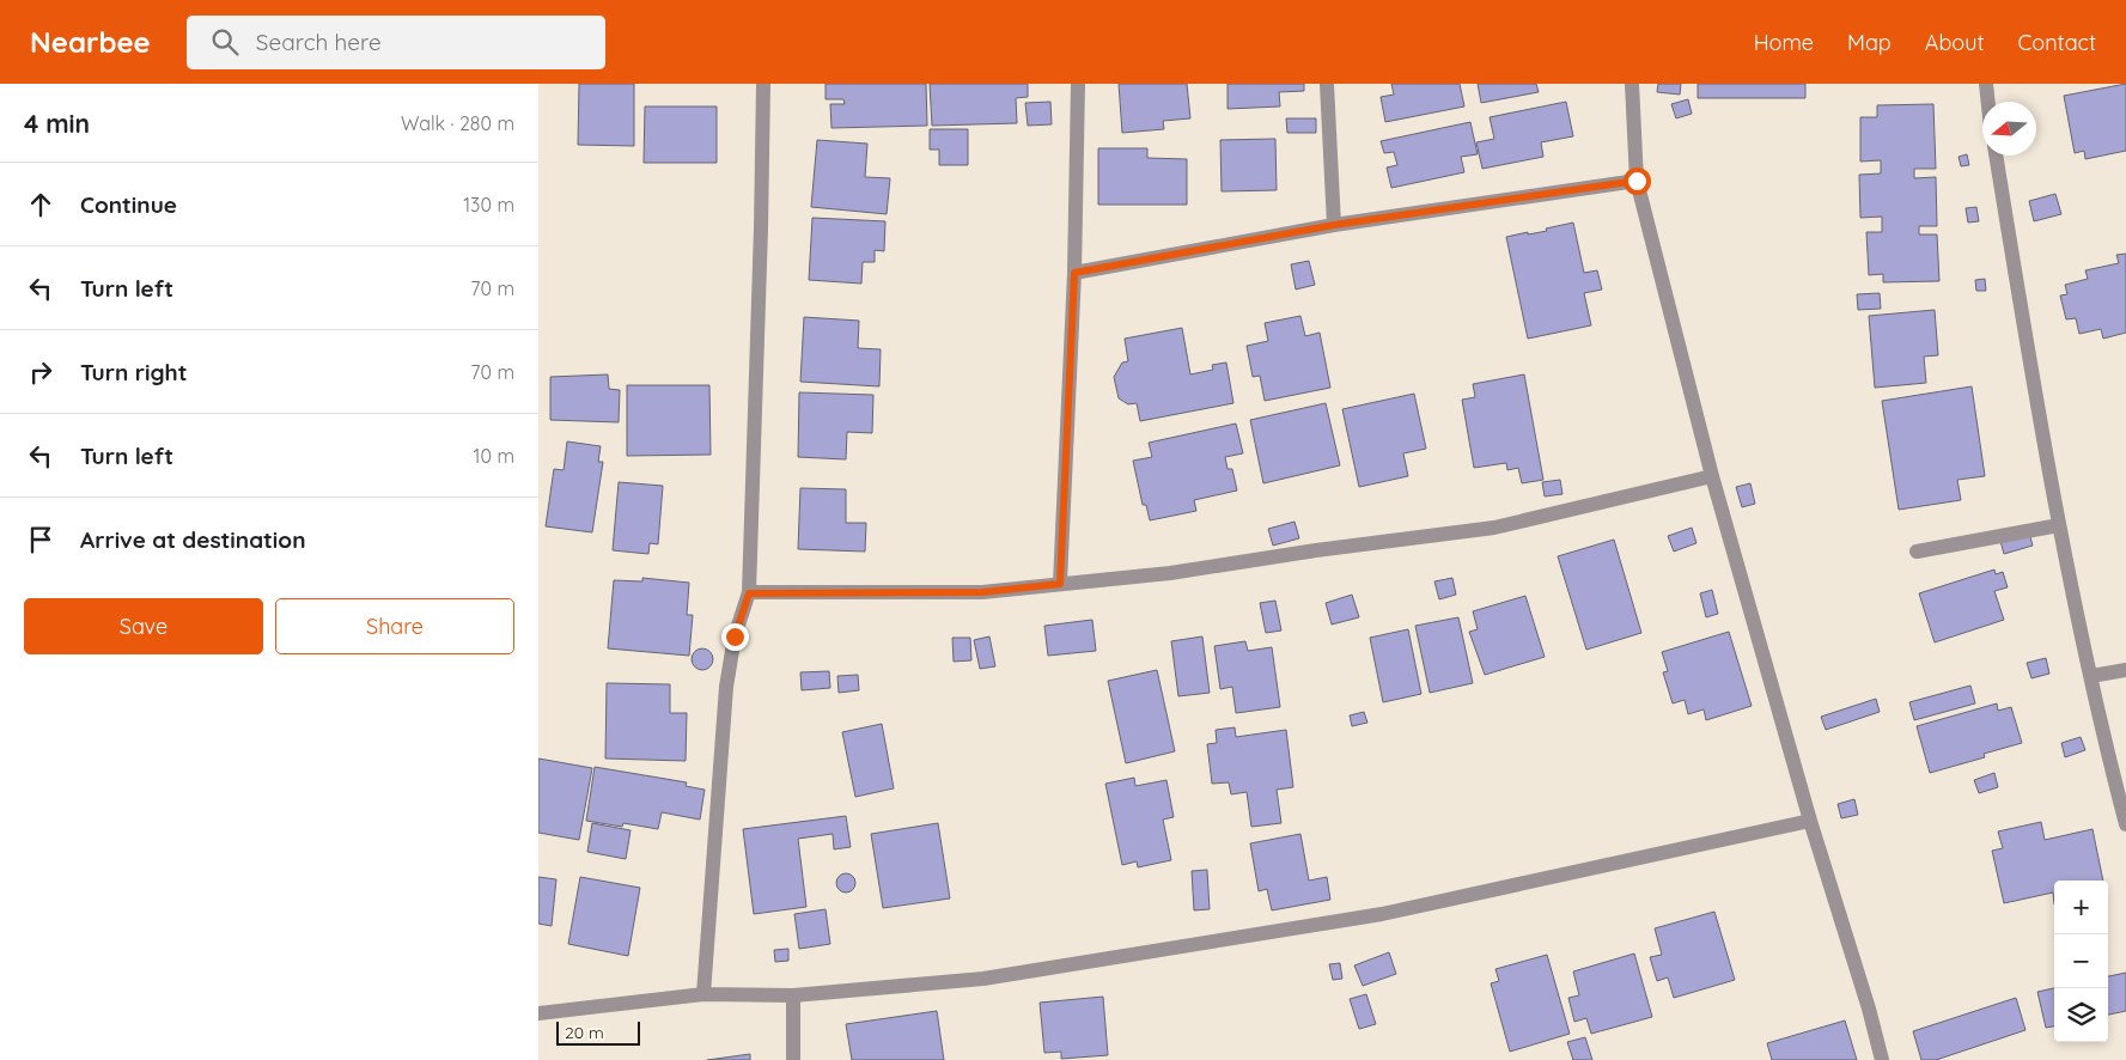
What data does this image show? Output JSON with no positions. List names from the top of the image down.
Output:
{
  "scale_bar": "20 m",
  "north": "left",
  "page": {
    "header": "Nearbee",
    "search": "Search here",
    "nav": [
      "Home",
      "Map",
      "About",
      "Contact"
    ],
    "heading": ["4 min", "Walk · 280 m"],
    "list": [
      ["Continue", "130 m"],
      ["Turn left", "70 m"],
      ["Turn right", "70 m"],
      ["Turn left", "10 m"],
      "Arrive at destination"
    ],
    "buttons": ["Save", "Share"],
    "map_buttons": ["+", "−"],
    "scale": "20 m"
  }
}
